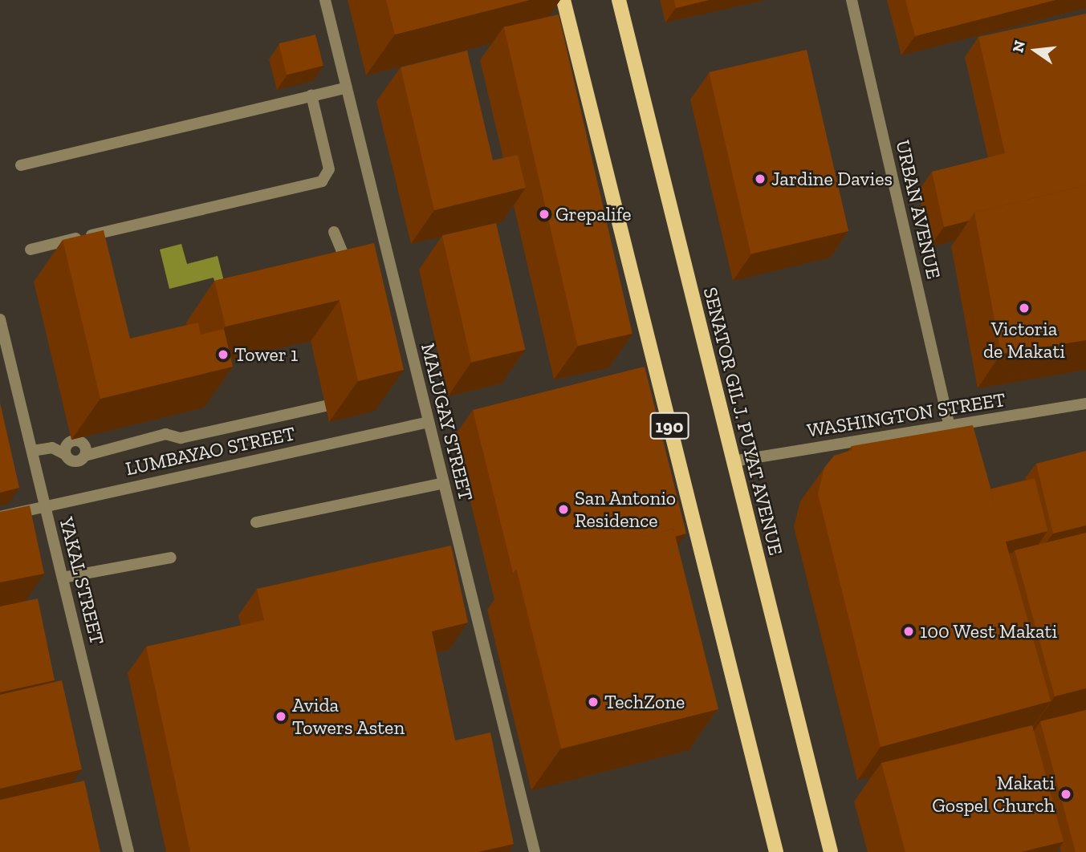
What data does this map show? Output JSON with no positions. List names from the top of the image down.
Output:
{
  "streets": {
    "main road": ["SENATOR GIL J. PUYAT AVENUE", "190"],
    "street": [
      "URBAN AVENUE",
      "WASHINGTON STREET",
      "MALUGAY STREET",
      "LUMBAYAO STREET",
      "YAKAL STREET"
    ]
  },
  "crossings": [
    ["URBAN AVENUE", "WASHINGTON STREET"],
    ["WASHINGTON STREET", "SENATOR GIL J. PUYAT AVENUE"],
    ["MALUGAY STREET", "LUMBAYAO STREET"],
    ["LUMBAYAO STREET", "YAKAL STREET"]
  ],
  "places": [
    "Jardine Davies",
    "Grepalife",
    "Victoria de Makati",
    "Tower 1",
    "San Antonio Residence",
    "100 West Makati",
    "TechZone",
    "Avida Towers Asten",
    "Makati Gospel Church"
  ],
  "north": "left"
}
